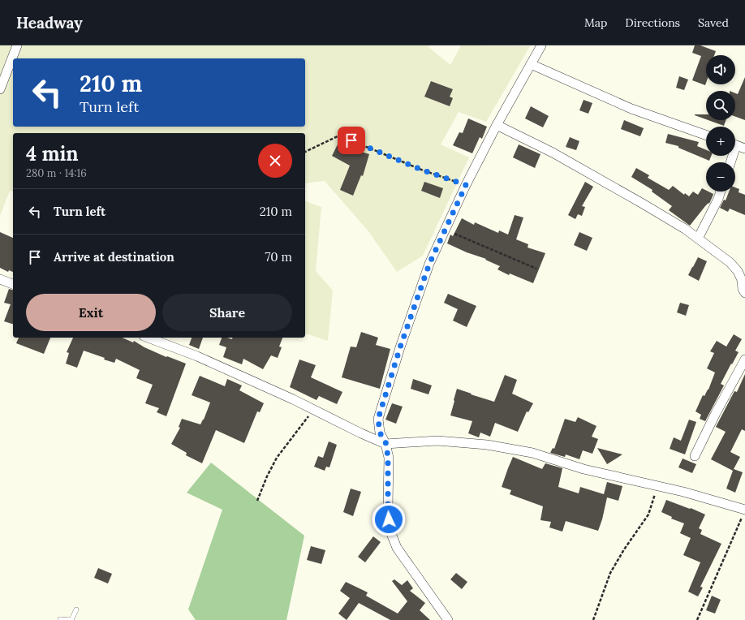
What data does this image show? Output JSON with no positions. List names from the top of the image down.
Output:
{
  "page": {
    "header": "Headway",
    "nav": ["Map", "Directions", "Saved"],
    "map_buttons": ["+", "−"],
    "turn": ["210 m", "Turn left"],
    "heading": ["4 min", "280 m · 14:16"],
    "list": [
      {
        "name": "Turn left",
        "value": "210 m"
      },
      {
        "name": "Arrive at destination",
        "value": "70 m"
      }
    ],
    "buttons": ["Exit", "Share"]
  }
}
